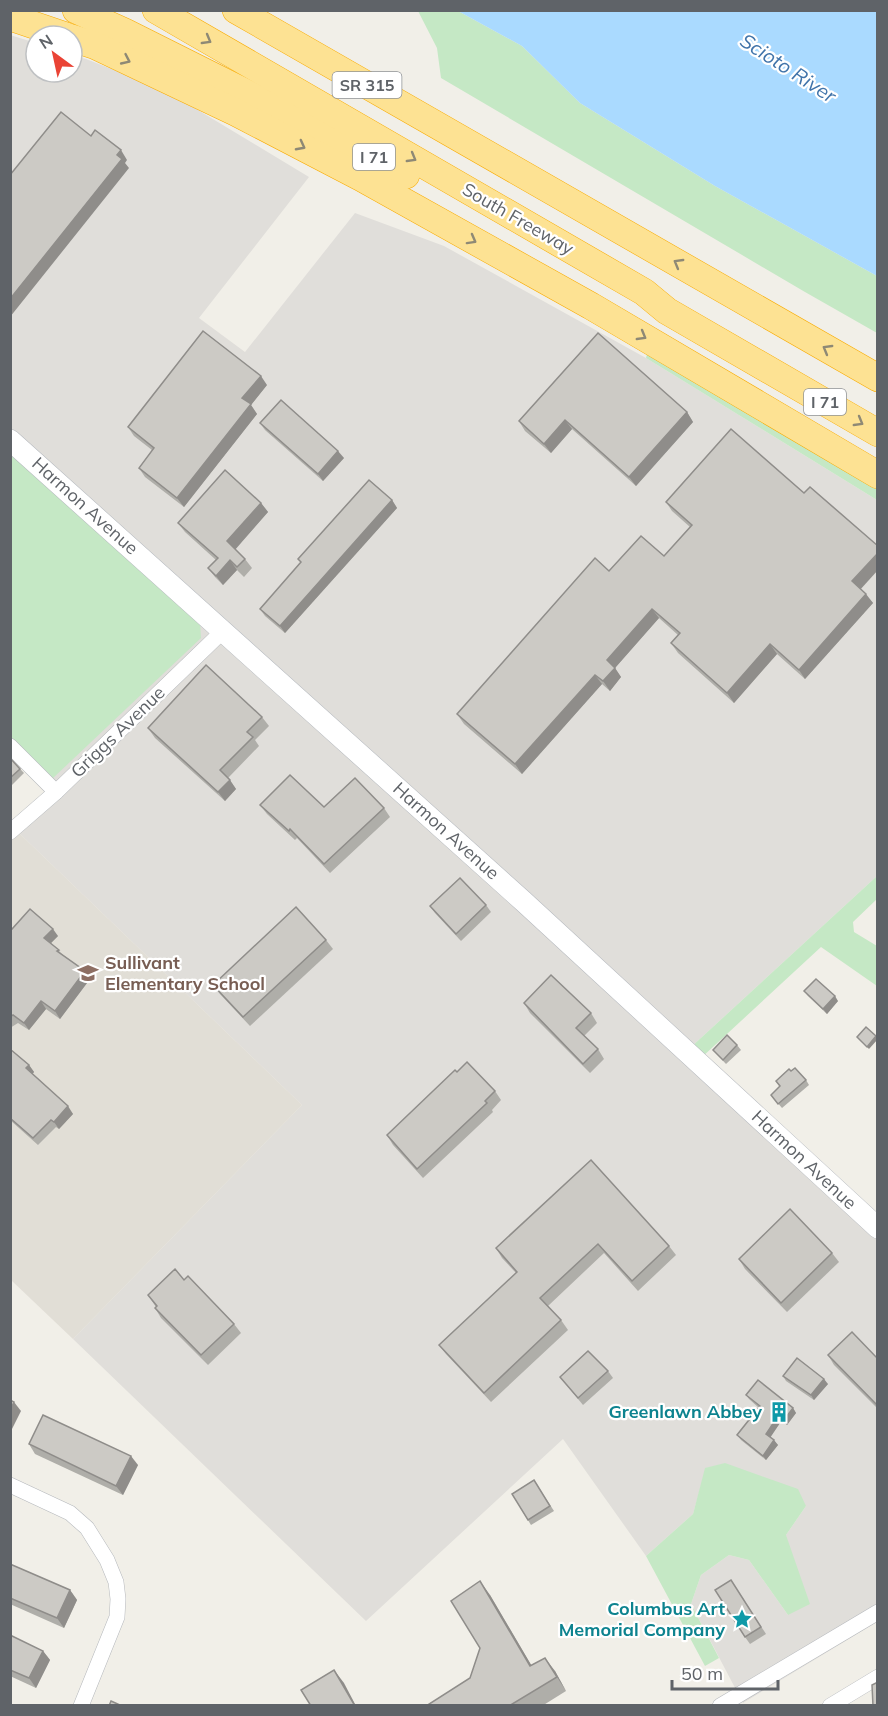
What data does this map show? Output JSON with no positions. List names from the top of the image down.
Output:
{
  "streets": {
    "highway": ["SR 315", "I 71", "South Freeway"],
    "main road": ["Harmon Avenue"],
    "street": ["Griggs Avenue"]
  },
  "crossings": [
    ["SR 315", "I 71"],
    ["I 71", "South Freeway"],
    ["Harmon Avenue", "Griggs Avenue"]
  ],
  "water": ["Scioto River"],
  "places": {
    "school or university": ["Sullivant Elementary School"],
    "building": ["Greenlawn Abbey"],
    "place": ["Columbus Art Memorial Company"]
  },
  "scale_bar": "50 m",
  "north": "top left"
}
